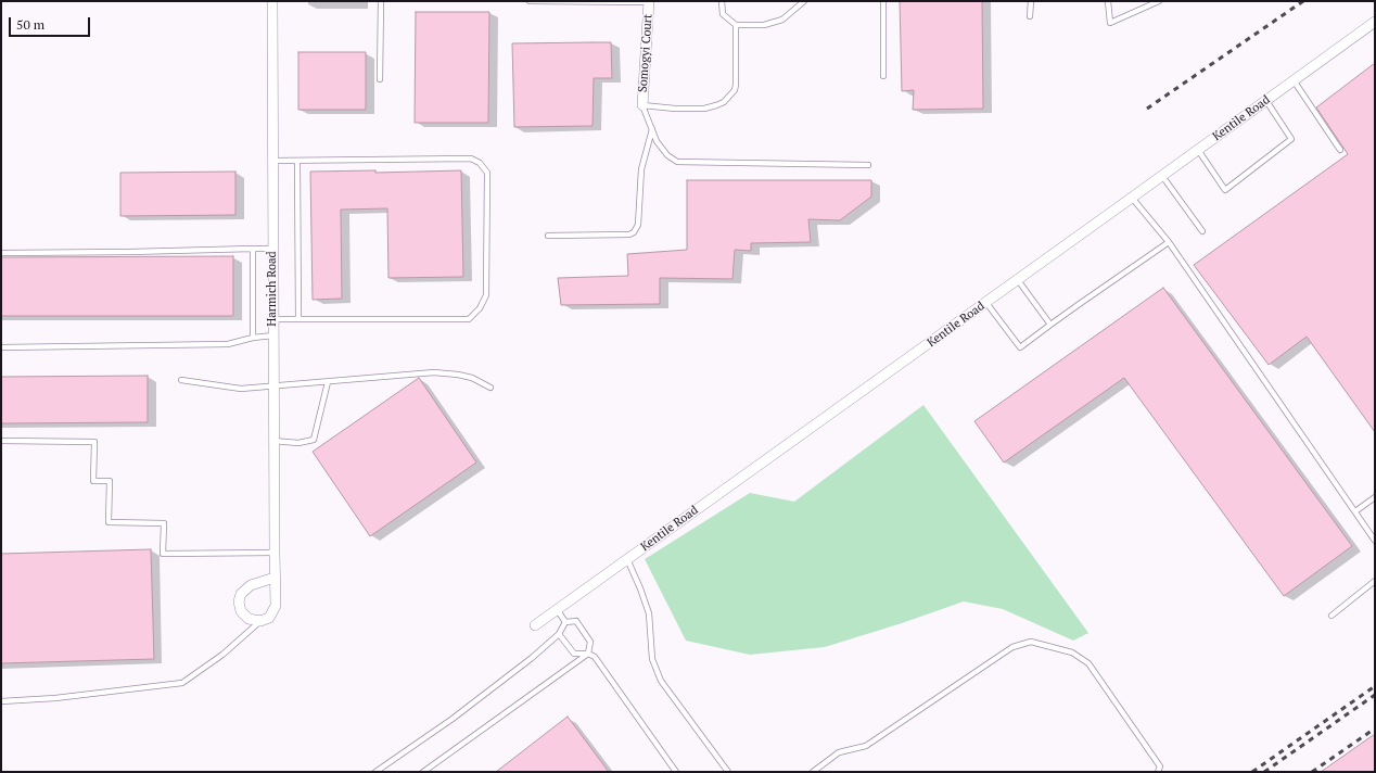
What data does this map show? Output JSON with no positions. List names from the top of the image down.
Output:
{
  "streets": {
    "street": ["Somogyi Court", "Kentile Road", "Harmich Road"]
  },
  "scale_bar": "50 m"
}
